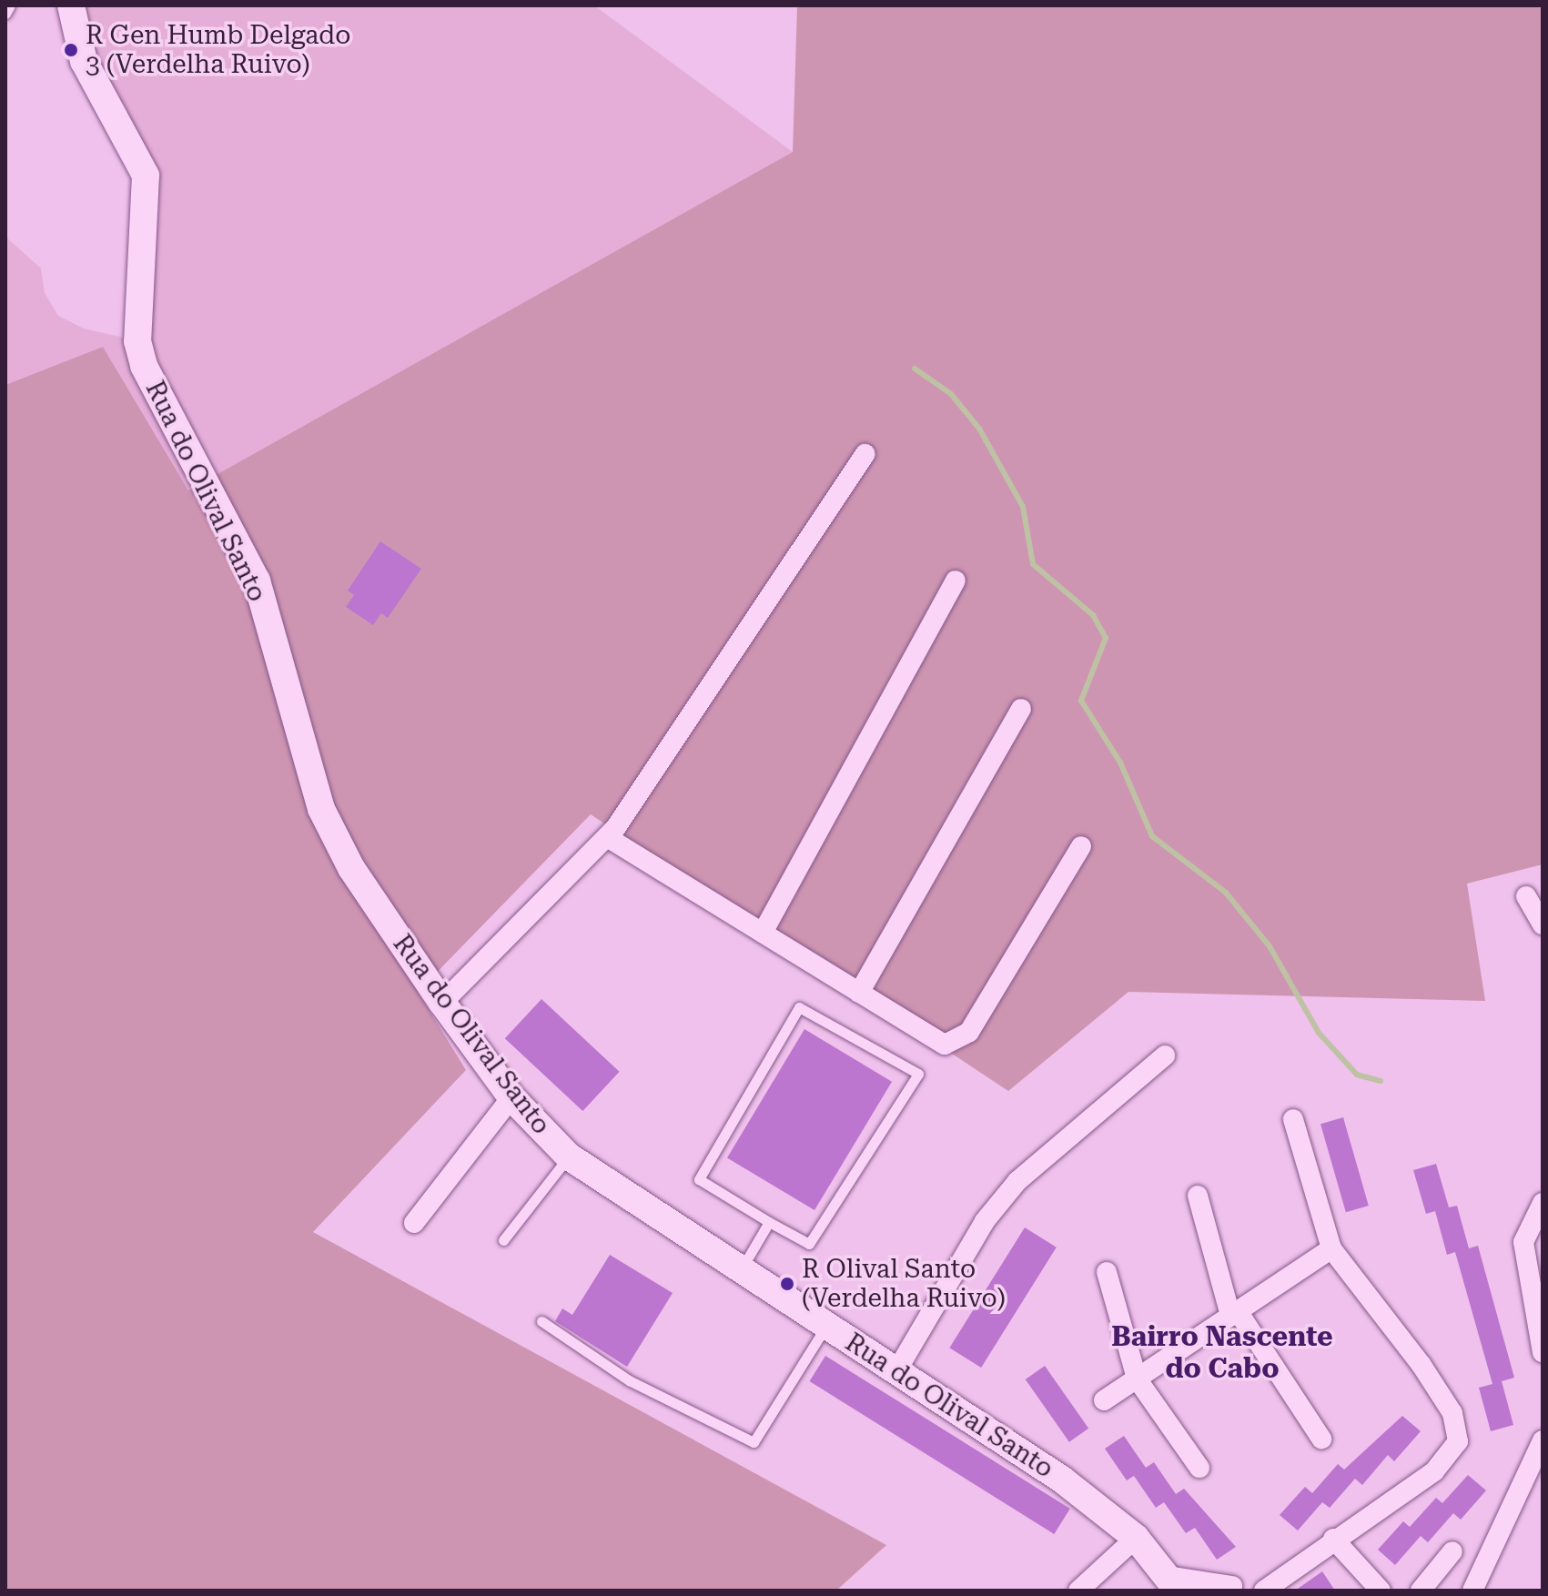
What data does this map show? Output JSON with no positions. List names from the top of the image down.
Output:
{
  "streets": {
    "street": ["Rua do Olival Santo"]
  },
  "districts": ["Bairro Nascente do Cabo"],
  "places": ["R Gen Humb Delgado 3 (Verdelha Ruivo)", "R Olival Santo (Verdelha Ruivo)"]
}
